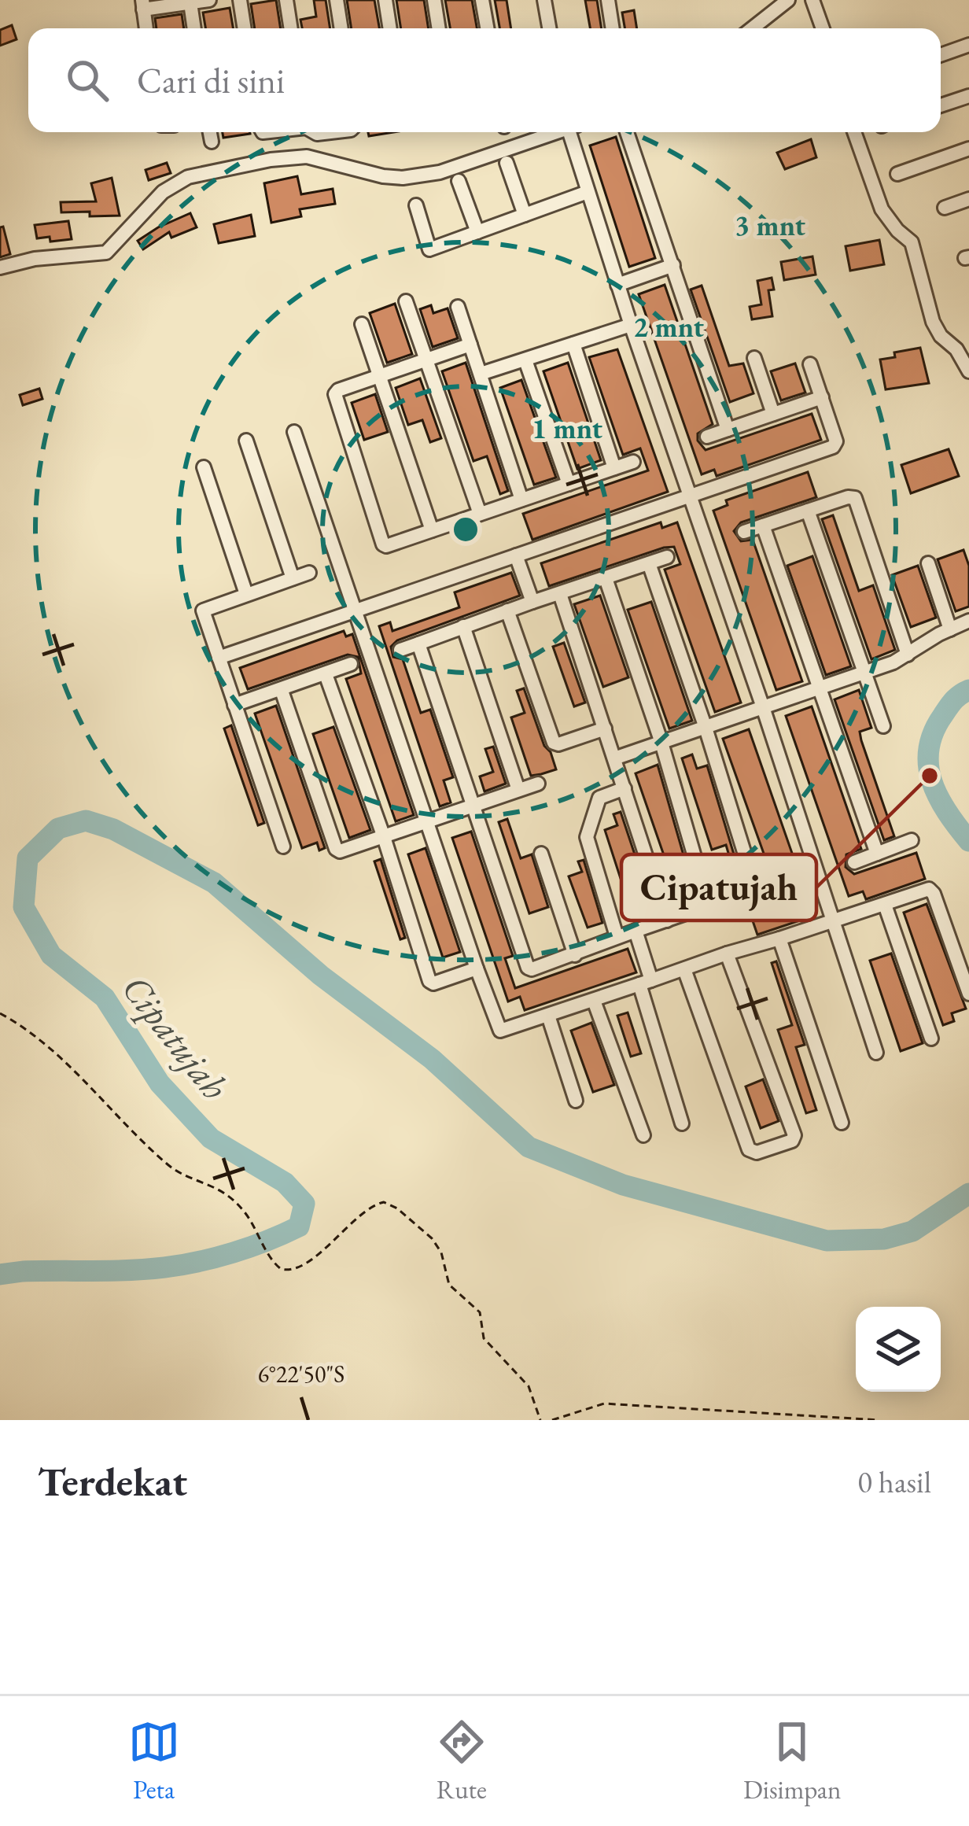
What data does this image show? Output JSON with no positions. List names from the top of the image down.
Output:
{
  "water": ["Cipatujah"],
  "places": ["Cipatujah"],
  "page": {
    "search": "Cari di sini",
    "heading": ["Terdekat", "0 hasil"],
    "nav": ["Peta", "Rute", "Disimpan"]
  },
  "coordinates": ["6°22'50\"S"],
  "rings": ["3 mnt", "2 mnt", "1 mnt"]
}
